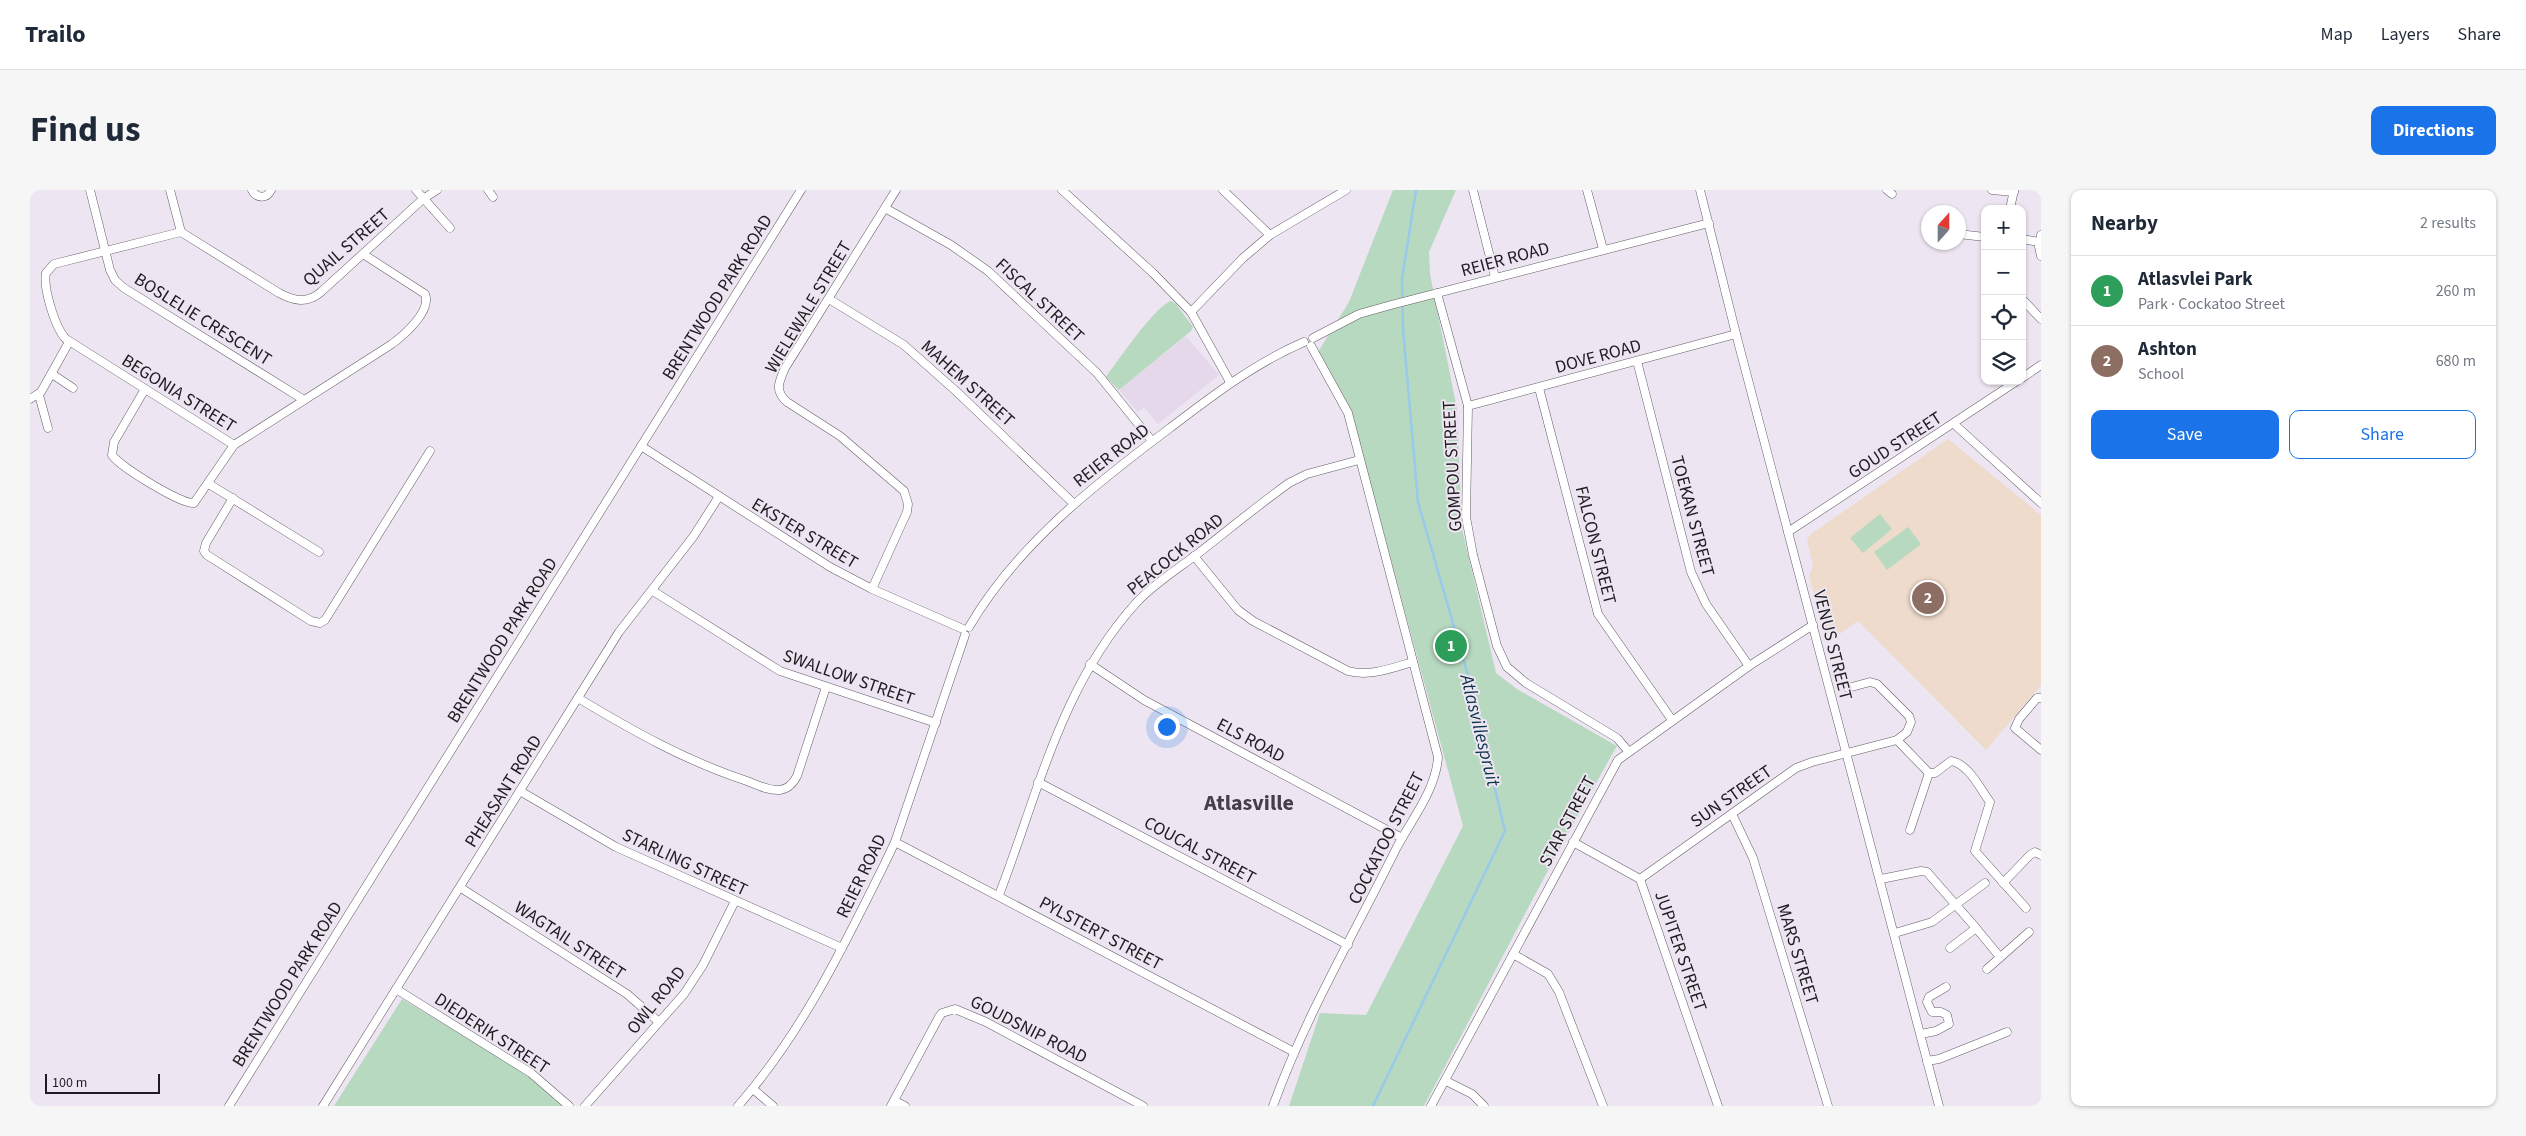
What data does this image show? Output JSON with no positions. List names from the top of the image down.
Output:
{
  "streets": {
    "street": [
      "QUAIL STREET",
      "REIER ROAD",
      "BRENTWOOD PARK ROAD",
      "FISCAL STREET",
      "WIELEWALE STREET",
      "BOSLELIE CRESCENT",
      "DOVE ROAD",
      "MAHEM STREET",
      "BEGONIA STREET",
      "GOUD STREET",
      "GOMPOU STREET",
      "TOEKAN STREET",
      "EKSTER STREET",
      "FALCON STREET",
      "PEACOCK ROAD",
      "VENUS STREET",
      "SWALLOW STREET",
      "ELS ROAD",
      "PHEASANT ROAD",
      "SUN STREET",
      "STAR STREET",
      "COCKATOO STREET",
      "COUCAL STREET",
      "STARLING STREET",
      "PYLSTERT STREET",
      "WAGTAIL STREET",
      "JUPITER STREET",
      "MARS STREET",
      "OWL ROAD",
      "GOUDSNIP ROAD",
      "DIEDERIK STREET"
    ]
  },
  "crossings": [
    ["QUAIL STREET", "BEGONIA STREET"],
    ["REIER ROAD", "FISCAL STREET"],
    ["REIER ROAD", "MAHEM STREET"],
    ["REIER ROAD", "GOMPOU STREET"],
    ["REIER ROAD", "EKSTER STREET"],
    ["REIER ROAD", "VENUS STREET"],
    ["REIER ROAD", "SWALLOW STREET"],
    ["REIER ROAD", "COCKATOO STREET"],
    ["REIER ROAD", "STARLING STREET"],
    ["REIER ROAD", "PYLSTERT STREET"],
    ["BRENTWOOD PARK ROAD", "EKSTER STREET"],
    ["FISCAL STREET", "WIELEWALE STREET"],
    ["WIELEWALE STREET", "MAHEM STREET"],
    ["WIELEWALE STREET", "EKSTER STREET"],
    ["BOSLELIE CRESCENT", "BEGONIA STREET"],
    ["DOVE ROAD", "GOMPOU STREET"],
    ["DOVE ROAD", "TOEKAN STREET"],
    ["DOVE ROAD", "FALCON STREET"],
    ["DOVE ROAD", "VENUS STREET"],
    ["GOUD STREET", "VENUS STREET"],
    ["GOMPOU STREET", "STAR STREET"],
    ["TOEKAN STREET", "STAR STREET"],
    ["EKSTER STREET", "PHEASANT ROAD"],
    ["FALCON STREET", "STAR STREET"],
    ["PEACOCK ROAD", "ELS ROAD"],
    ["PEACOCK ROAD", "COCKATOO STREET"],
    ["PEACOCK ROAD", "COUCAL STREET"],
    ["PEACOCK ROAD", "PYLSTERT STREET"],
    ["VENUS STREET", "SUN STREET"],
    ["VENUS STREET", "STAR STREET"],
    ["SWALLOW STREET", "PHEASANT ROAD"],
    ["ELS ROAD", "COCKATOO STREET"],
    ["PHEASANT ROAD", "STARLING STREET"],
    ["PHEASANT ROAD", "WAGTAIL STREET"],
    ["PHEASANT ROAD", "DIEDERIK STREET"],
    ["SUN STREET", "JUPITER STREET"],
    ["SUN STREET", "MARS STREET"],
    ["STAR STREET", "JUPITER STREET"],
    ["COCKATOO STREET", "COUCAL STREET"],
    ["COCKATOO STREET", "PYLSTERT STREET"],
    ["STARLING STREET", "OWL ROAD"],
    ["WAGTAIL STREET", "OWL ROAD"]
  ],
  "districts": ["Atlasville"],
  "water": ["Atlasvillespruit"],
  "scale_bar": "100 m",
  "north": "top",
  "page": {
    "header": "Trailo",
    "nav": ["Map", "Layers", "Share"],
    "title": "Find us",
    "buttons": [
      "Directions",
      ["Save", "Share"]
    ],
    "heading": ["Nearby", "2 results"],
    "map_buttons": ["+", "−"],
    "list": [
      {
        "mark": "1",
        "name": "Atlasvlei Park",
        "note": "Park · Cockatoo Street",
        "value": "260 m"
      },
      {
        "mark": "2",
        "name": "Ashton",
        "note": "School",
        "value": "680 m"
      }
    ],
    "pins": ["2", "1"],
    "scale": "100 m"
  }
}
